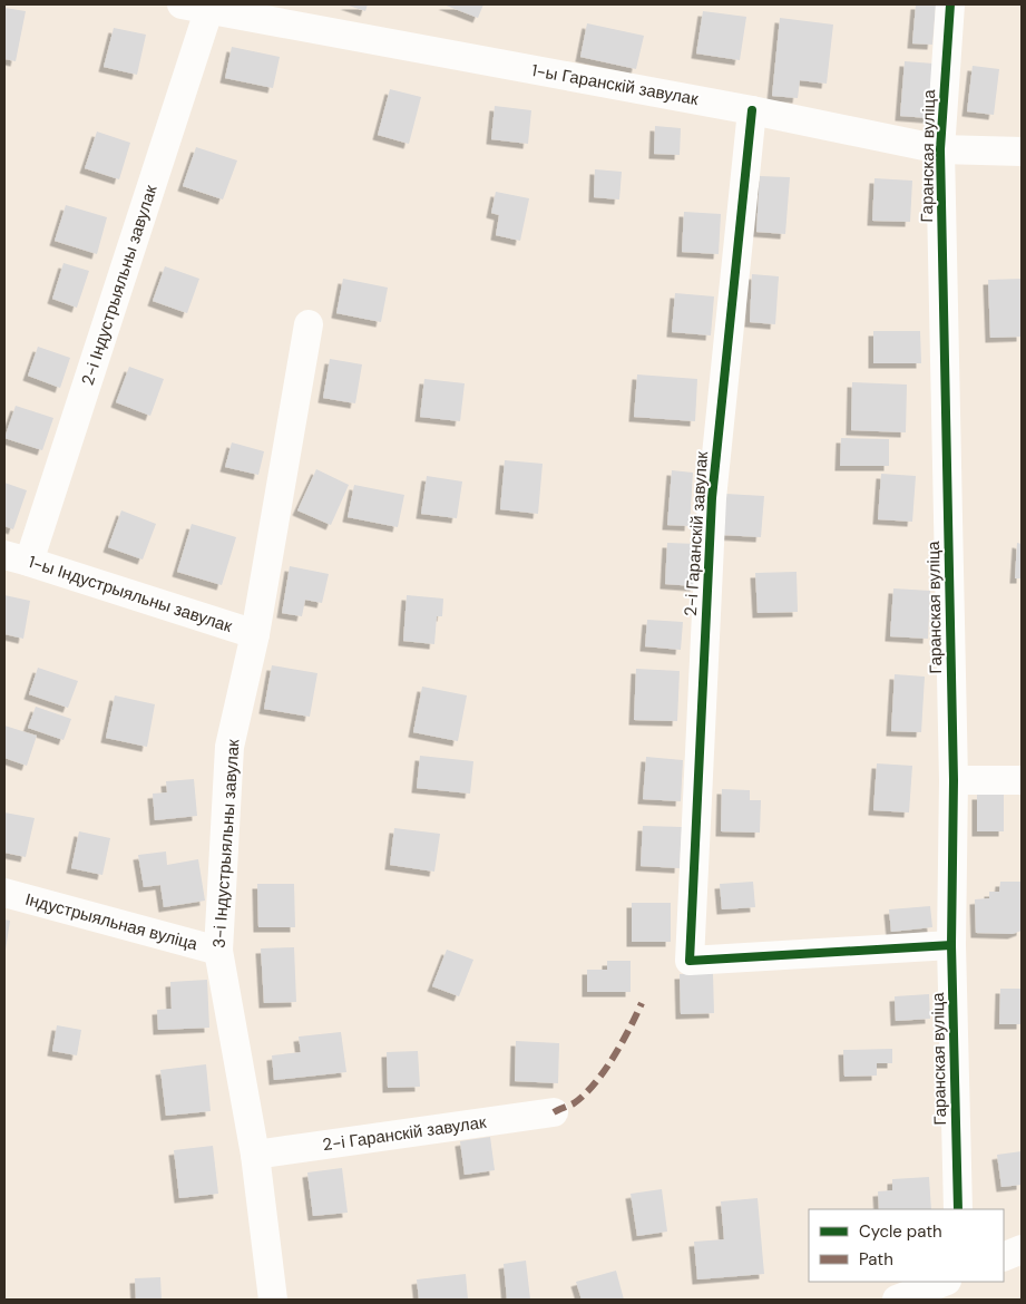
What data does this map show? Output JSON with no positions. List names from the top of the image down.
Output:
{
  "streets": {
    "street": [
      "1-ы Гаранскій завулак",
      "Гаранская вуліца",
      "2-і Індустрыяльны завулак",
      "2-і Гаранскій завулак",
      "1-ы Індустрыяльны завулак",
      "3-і Індустрыяльны завулак",
      "Індустрыяльная вуліца"
    ]
  },
  "crossings": [
    ["1-ы Гаранскій завулак", "Гаранская вуліца"],
    ["1-ы Гаранскій завулак", "2-і Індустрыяльны завулак"],
    ["1-ы Гаранскій завулак", "2-і Гаранскій завулак"],
    ["Гаранская вуліца", "2-і Гаранскій завулак"],
    ["2-і Індустрыяльны завулак", "1-ы Індустрыяльны завулак"],
    ["2-і Гаранскій завулак", "3-і Індустрыяльны завулак"],
    ["1-ы Індустрыяльны завулак", "3-і Індустрыяльны завулак"],
    ["3-і Індустрыяльны завулак", "Індустрыяльная вуліца"]
  ],
  "legend": ["Cycle path", "Path"]
}
